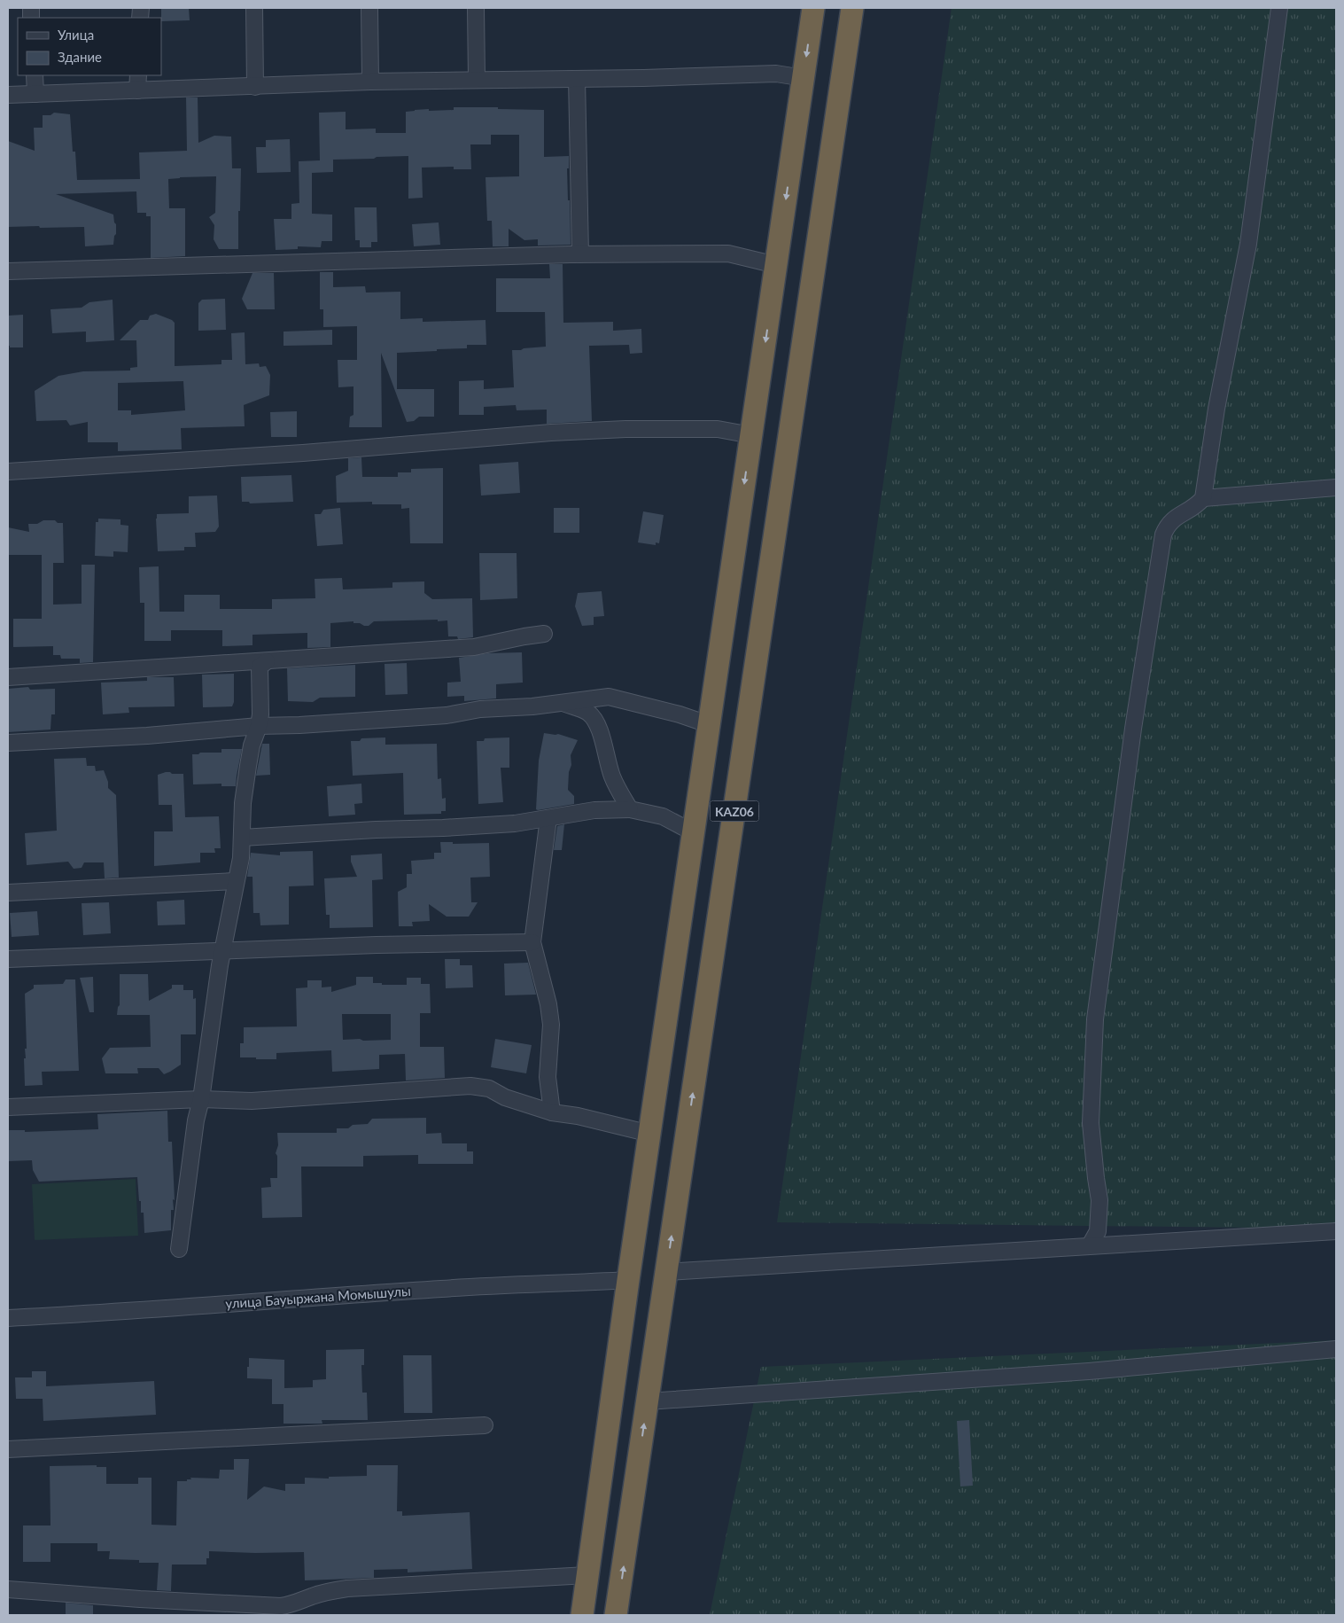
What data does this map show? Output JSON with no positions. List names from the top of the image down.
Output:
{
  "streets": {
    "highway": ["KАZ06"],
    "street": ["улица Бауыржана Момышулы"]
  },
  "crossings": [
    ["KАZ06", "улица Бауыржана Момышулы"]
  ],
  "legend": ["Улица", "Здание"]
}
